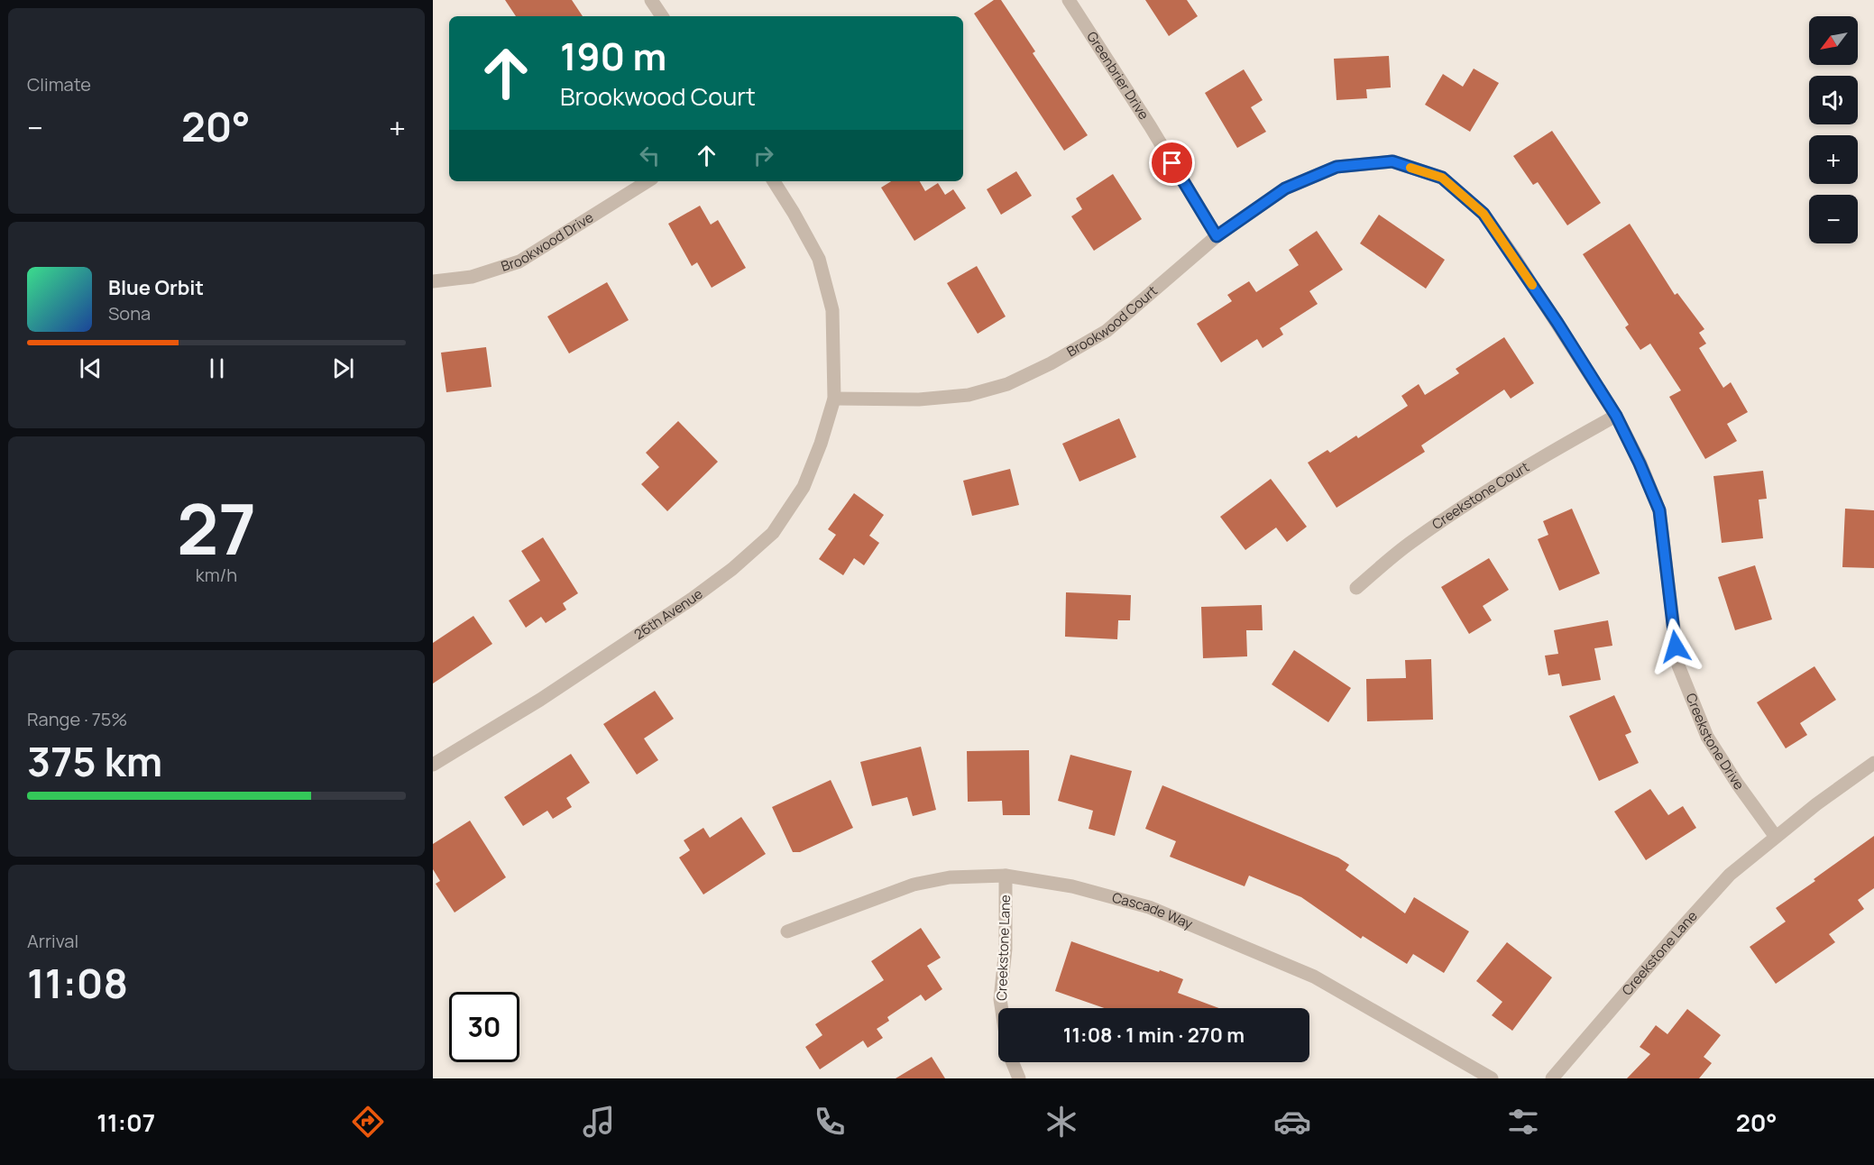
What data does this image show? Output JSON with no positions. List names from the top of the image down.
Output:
{
  "streets": {
    "street": [
      "Greenbrier Drive",
      "Brookwood Drive",
      "Brookwood Court",
      "Creekstone Court",
      "26th Avenue",
      "Creekstone Drive",
      "Cascade Way",
      "Creekstone Lane"
    ]
  },
  "crossings": [
    ["Greenbrier Drive", "Brookwood Court"],
    ["Brookwood Court", "26th Avenue"],
    ["Brookwood Court", "Creekstone Drive"],
    ["Creekstone Court", "Creekstone Drive"],
    ["Creekstone Drive", "Creekstone Lane"],
    ["Cascade Way", "Creekstone Lane"]
  ],
  "north": "bottom left",
  "page": {
    "tile": [
      "Climate",
      ["27", "km/h"],
      ["Range · 75%", "375 km"],
      ["Arrival", "11:08"]
    ],
    "map_buttons": ["+", "−"],
    "turn": ["190 m", "Brookwood Court"],
    "heat": ["−", "20°", "+"],
    "song": ["Blue Orbit", "Sona"],
    "limit": "30",
    "trip": "11:08 · 1 min · 270 m",
    "tabs": ["11:07", "20°"]
  }
}
